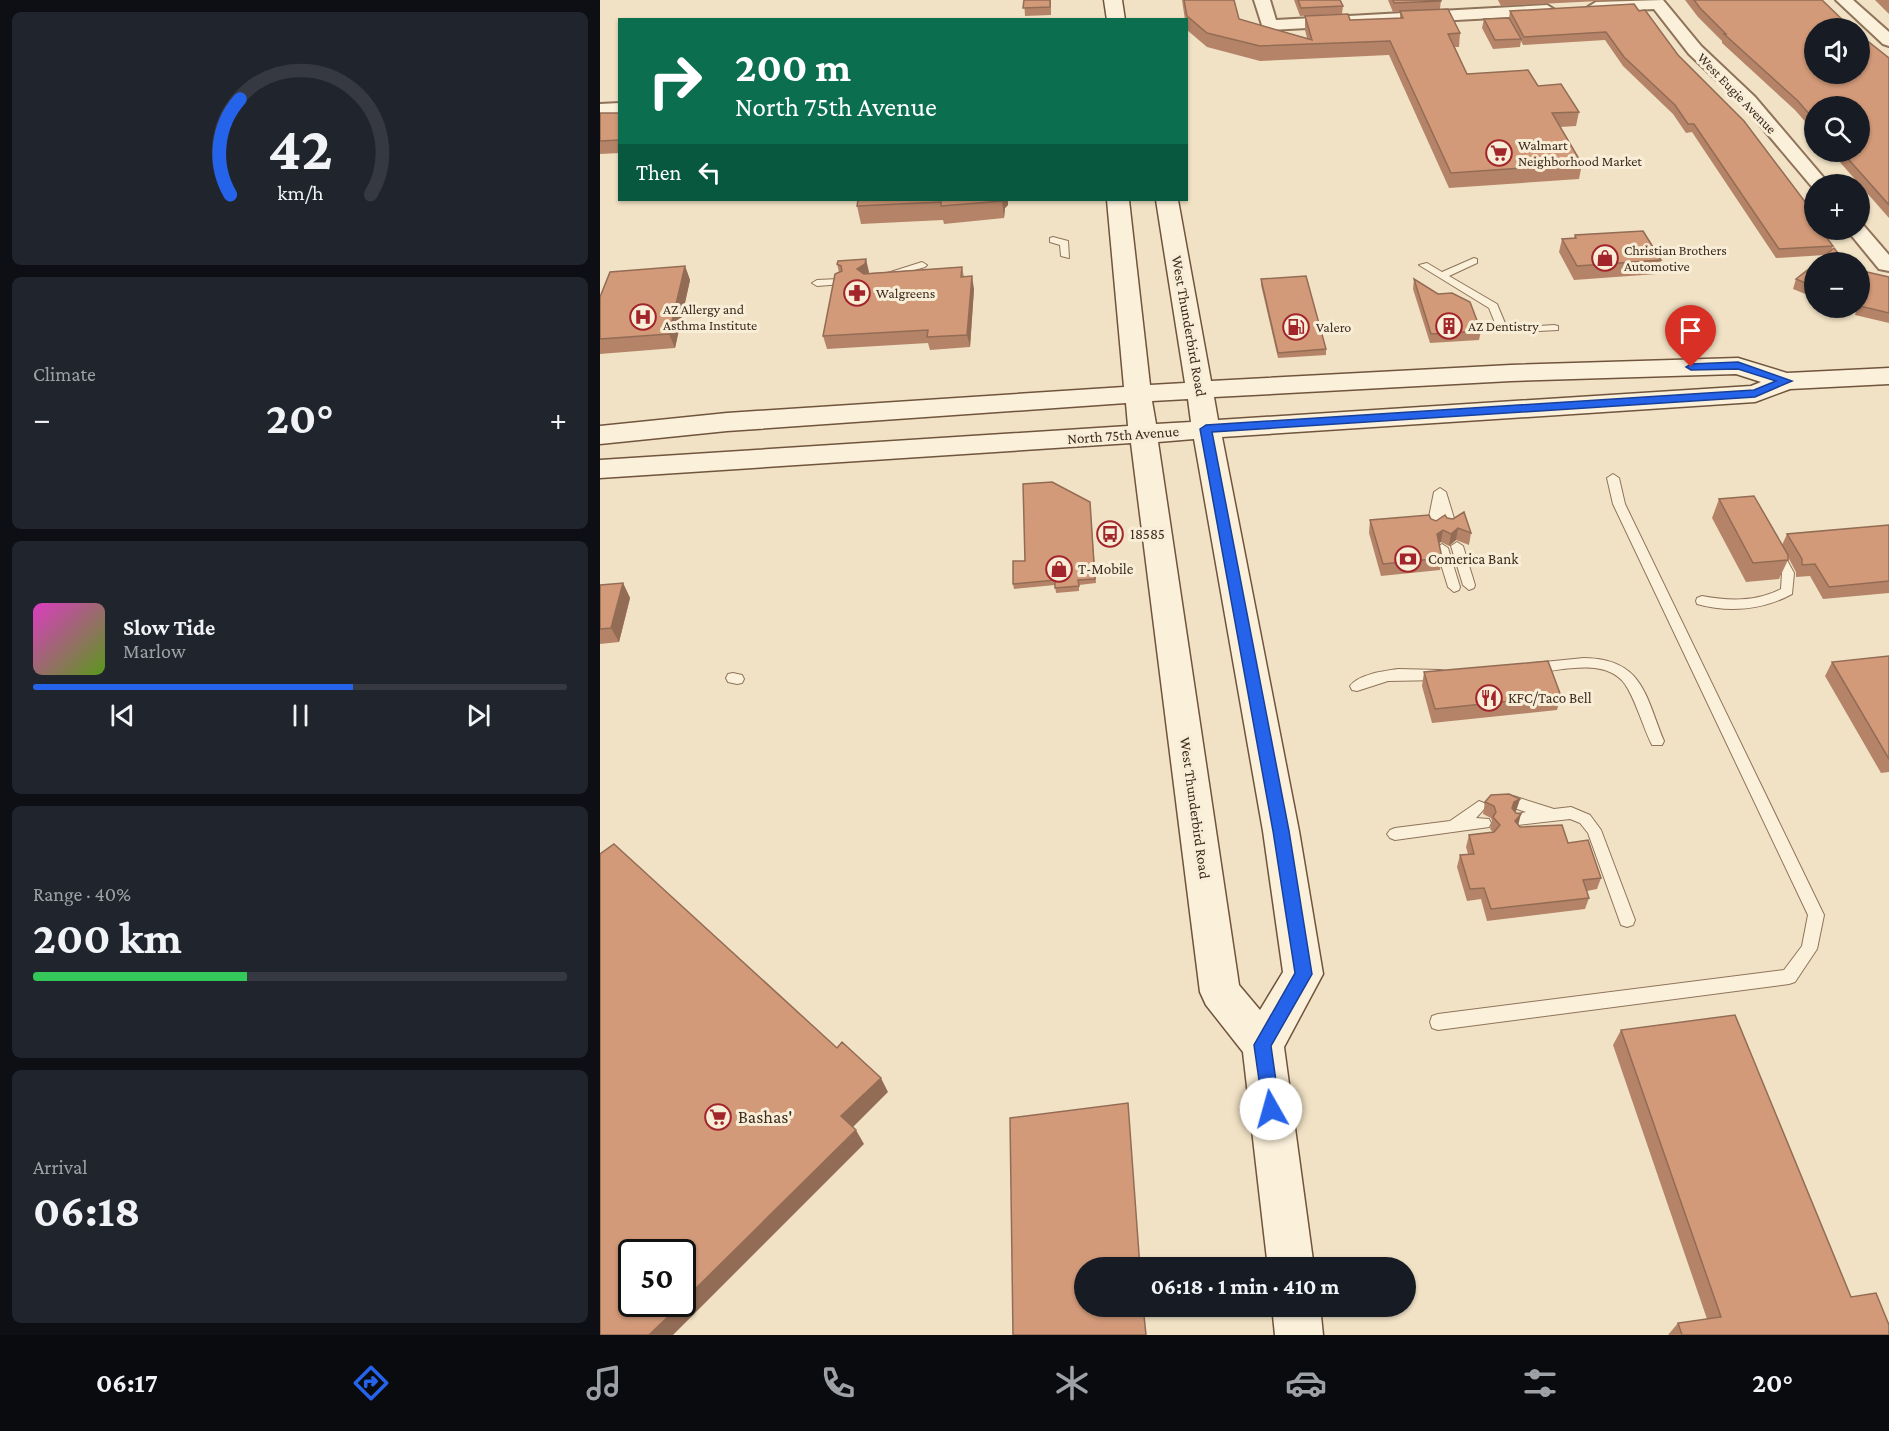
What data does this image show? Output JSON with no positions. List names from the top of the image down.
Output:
{
  "streets": {
    "main road": ["West Thunderbird Road", "North 75th Avenue"],
    "street": ["West Eugie Avenue"]
  },
  "crossings": [
    ["West Thunderbird Road", "North 75th Avenue"]
  ],
  "places": {
    "supermarket": ["Walmart Neighborhood Market", "Bashas'"],
    "shop": ["Christian Brothers Automotive", "T-Mobile"],
    "pharmacy": ["Walgreens"],
    "hospital": ["AZ Allergy and Asthma Institute"],
    "building": ["AZ Dentistry"],
    "fuel station": ["Valero"],
    "bus stop": ["18585"],
    "bank": ["Comerica Bank"],
    "restaurant": ["KFC/Taco Bell"]
  },
  "page": {
    "map_buttons": ["+", "−"],
    "turn": ["200 m", "North 75th Avenue"],
    "then": "Then",
    "tile": [
      "Climate",
      ["Range · 40%", "200 km"],
      ["Arrival", "06:18"]
    ],
    "heat": ["−", "20°", "+"],
    "song": ["Slow Tide", "Marlow"],
    "limit": "50",
    "trip": "06:18 · 1 min · 410 m",
    "tabs": ["06:17", "20°"],
    "gauge": ["42", "km/h"]
  }
}
